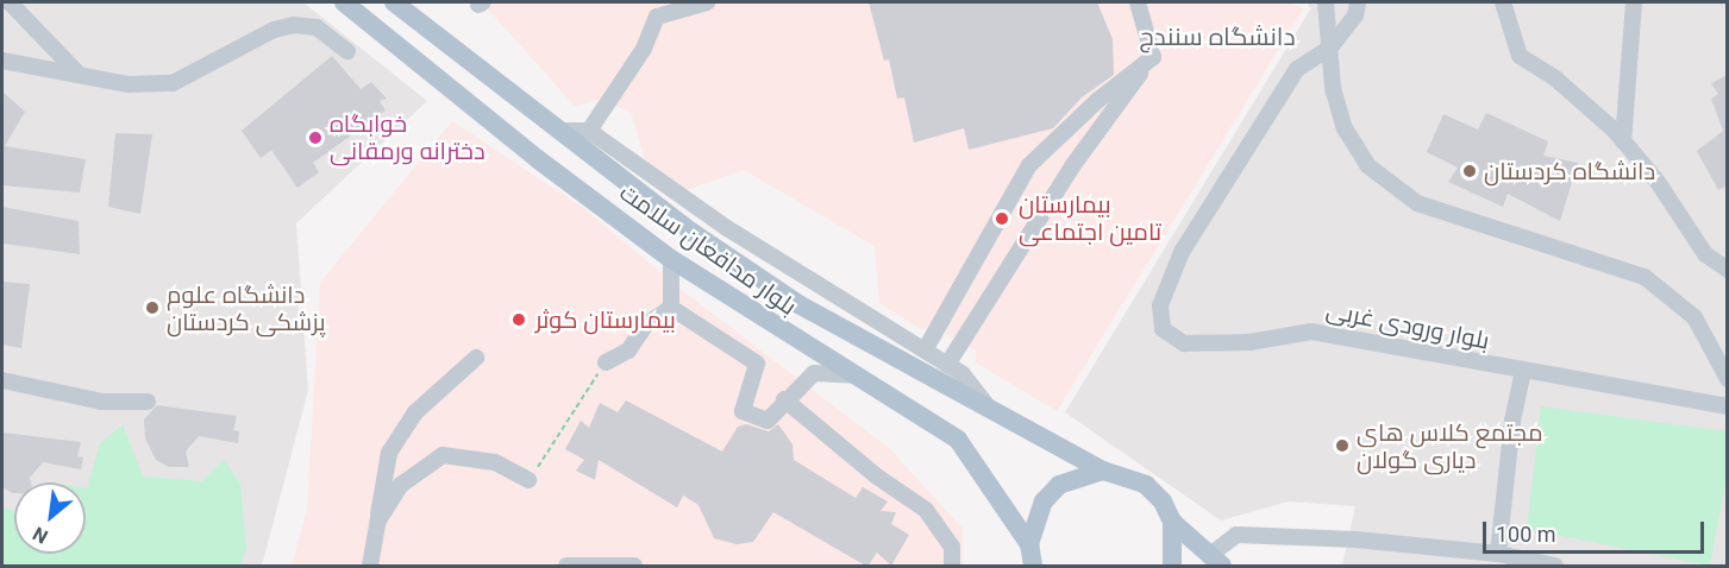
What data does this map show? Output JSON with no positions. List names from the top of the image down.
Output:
{
  "streets": {
    "main road": ["بلوار مدافعان سلامت"],
    "street": ["بلوار ورودی غربی"]
  },
  "districts": ["دانشگاه سنندج"],
  "places": [
    "خوابگاه دخترانه ورمقانی",
    "دانشگاه کردستان",
    "بیمارستان تامین اجتماعی",
    "دانشگاه علوم پزشکی کردستان",
    "بیمارستان کوثر",
    "مجتمع کلاس های دیاری گولان"
  ],
  "scale_bar": "100 m",
  "north": "bottom left"
}
